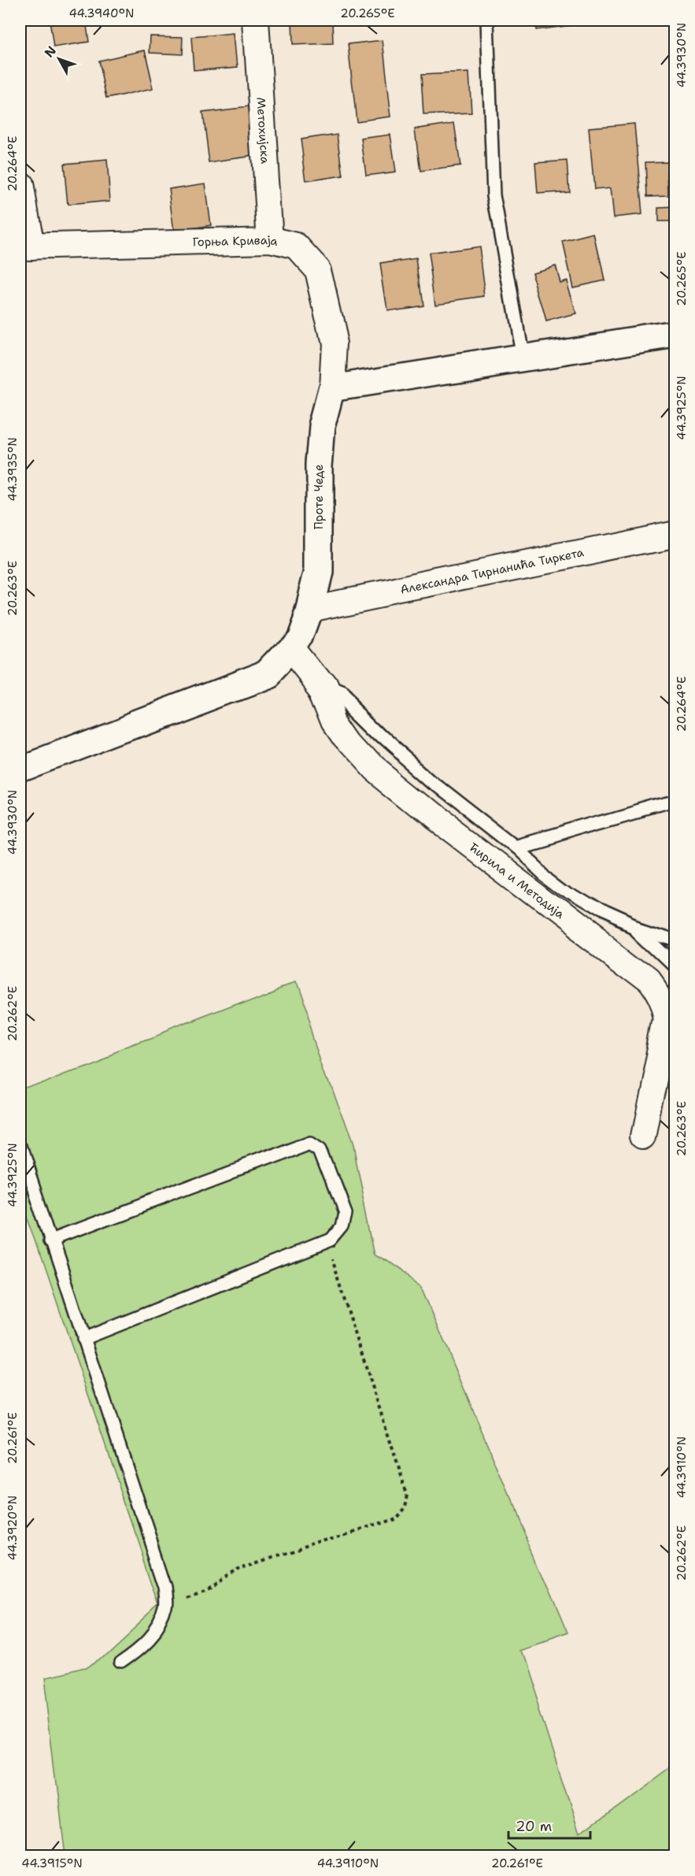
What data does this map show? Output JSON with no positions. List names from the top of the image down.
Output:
{
  "streets": {
    "street": [
      "Метохијска",
      "Горња Криваја",
      "Проте Чеде",
      "Александра Тирнанића Тиркета",
      "Ћирила и Методија"
    ]
  },
  "crossings": [
    ["Метохијска", "Горња Криваја"],
    ["Горња Криваја", "Проте Чеде"],
    ["Проте Чеде", "Александра Тирнанића Тиркета"],
    ["Проте Чеде", "Ћирила и Методија"]
  ],
  "scale_bar": "20 m",
  "north": "top left",
  "coordinates": [
    "44.3940°N",
    "20.265°E",
    "44.3930°N",
    "20.264°E",
    "44.3925°N",
    "44.3935°N",
    "20.263°E",
    "20.262°E",
    "20.261°E",
    "44.3910°N",
    "44.3920°N",
    "44.3915°N"
  ]
}
